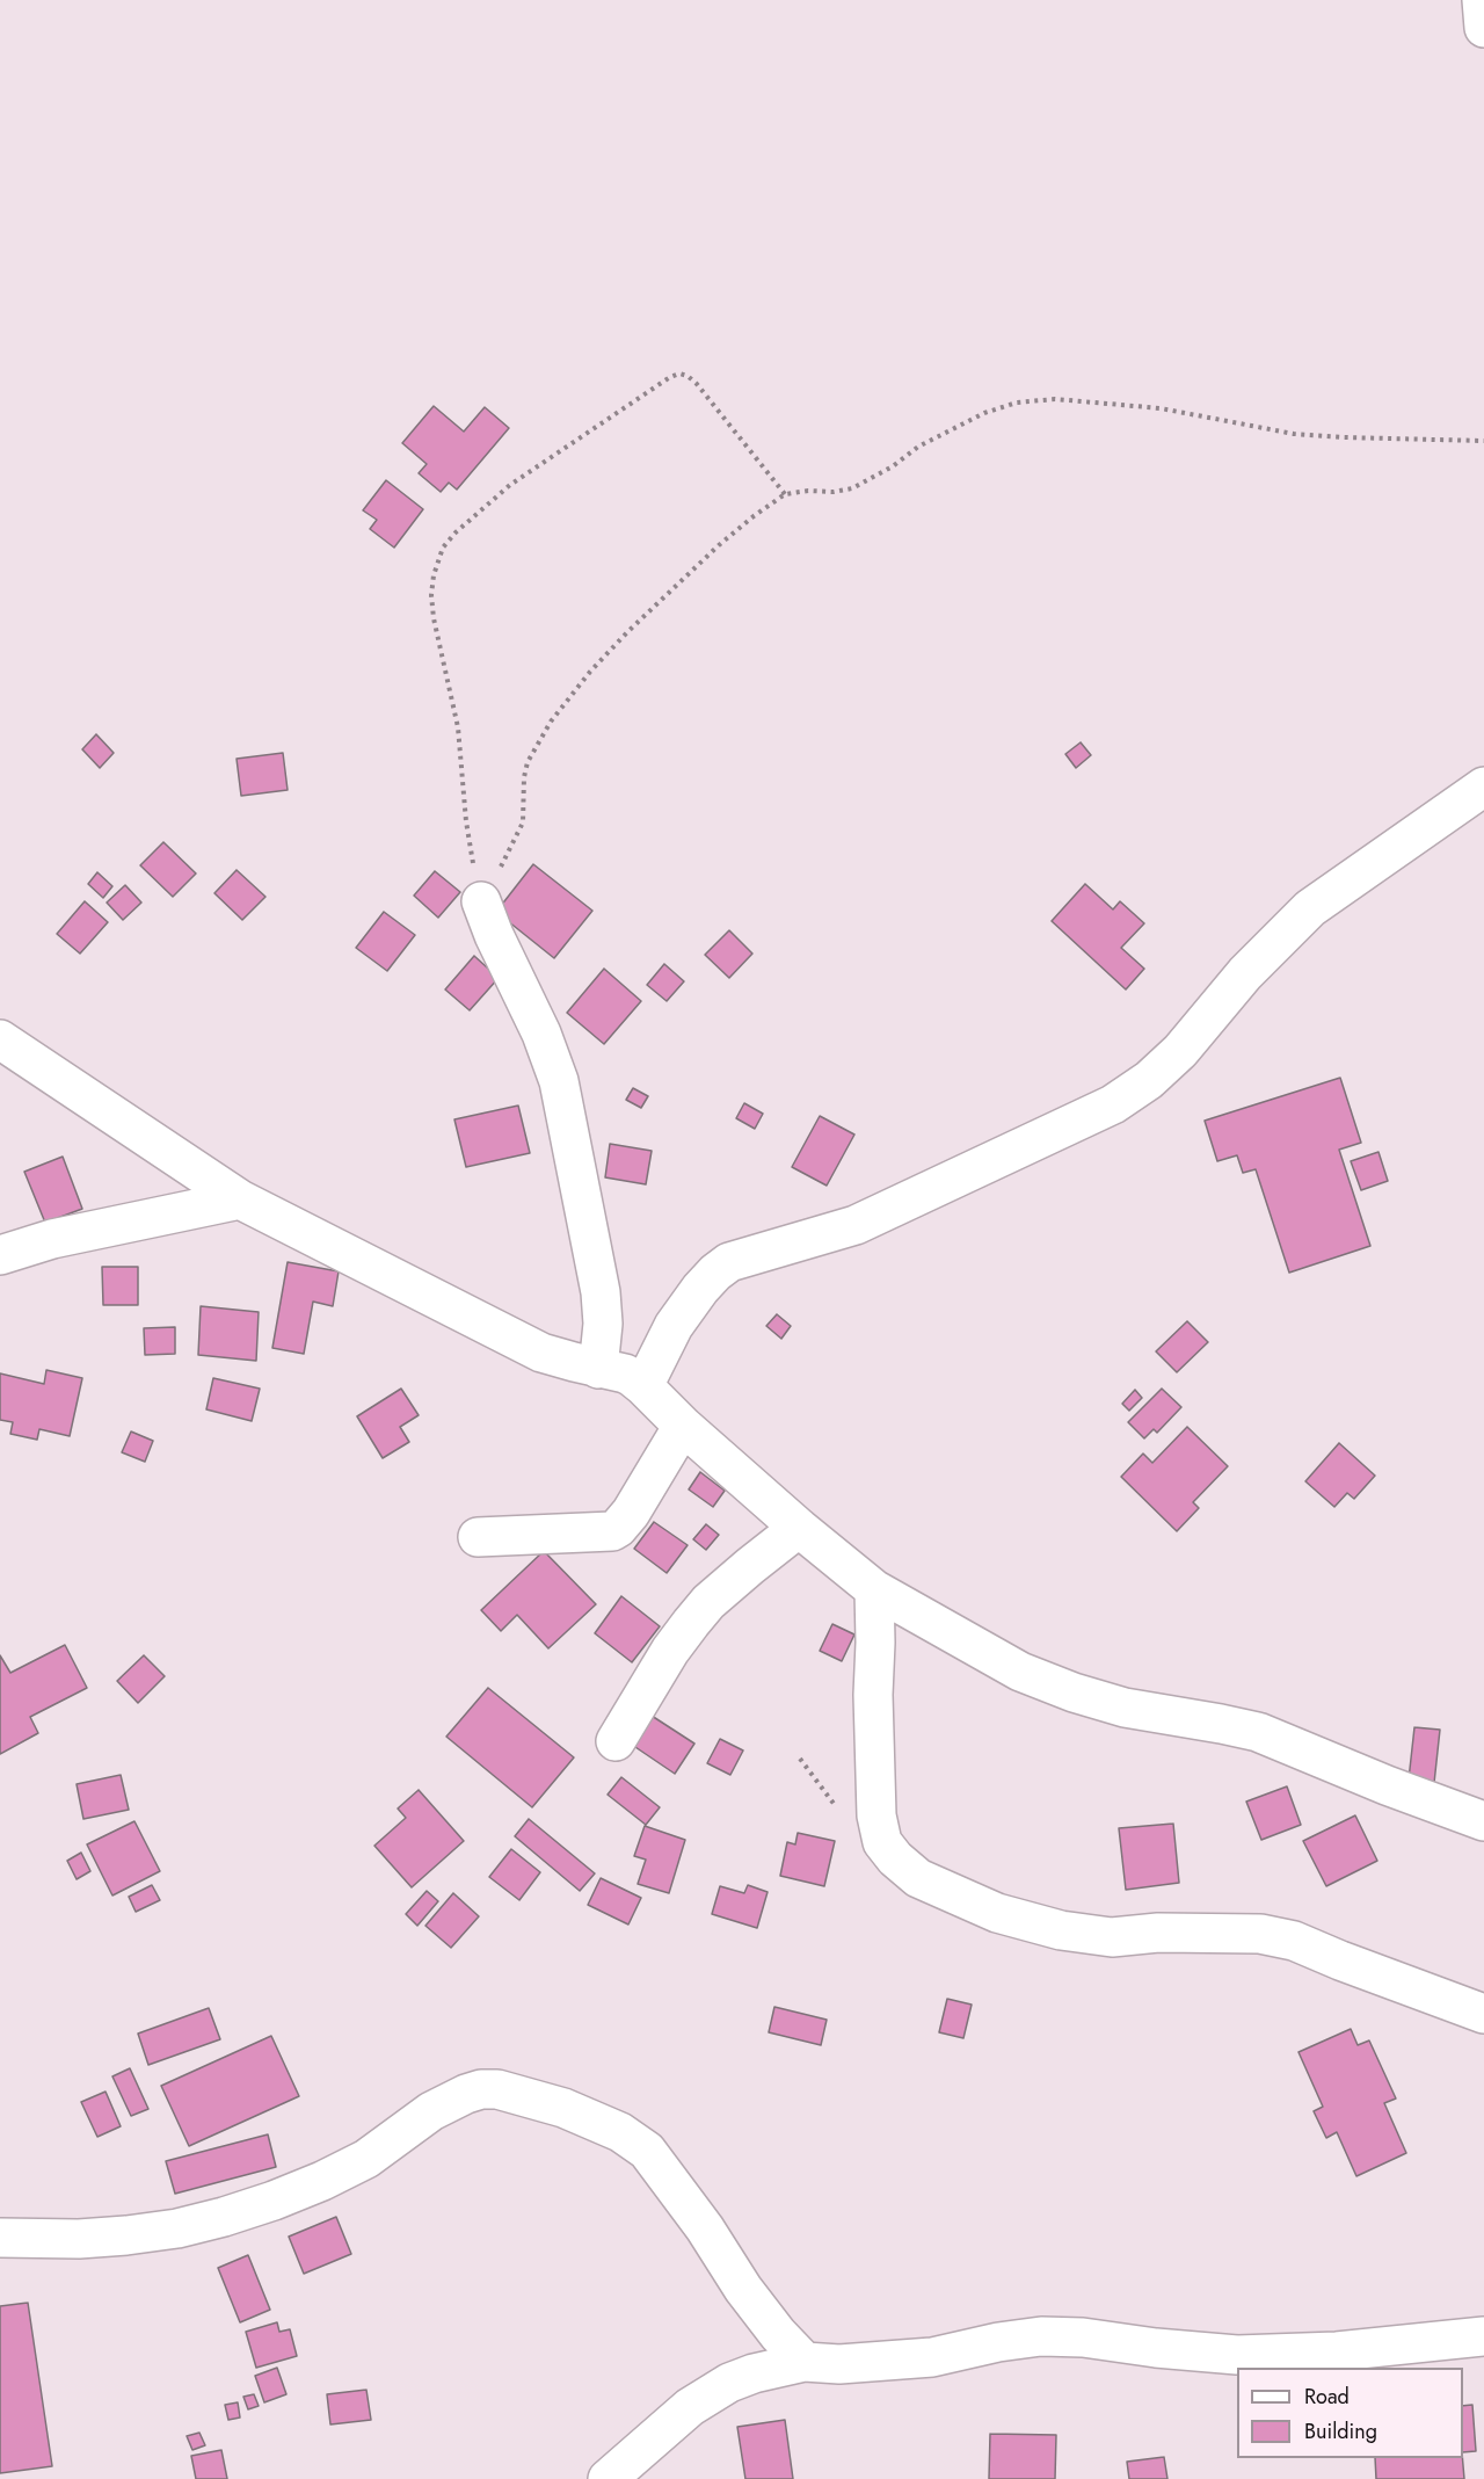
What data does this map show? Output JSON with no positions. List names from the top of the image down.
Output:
{
  "legend": ["Road", "Building"]
}
